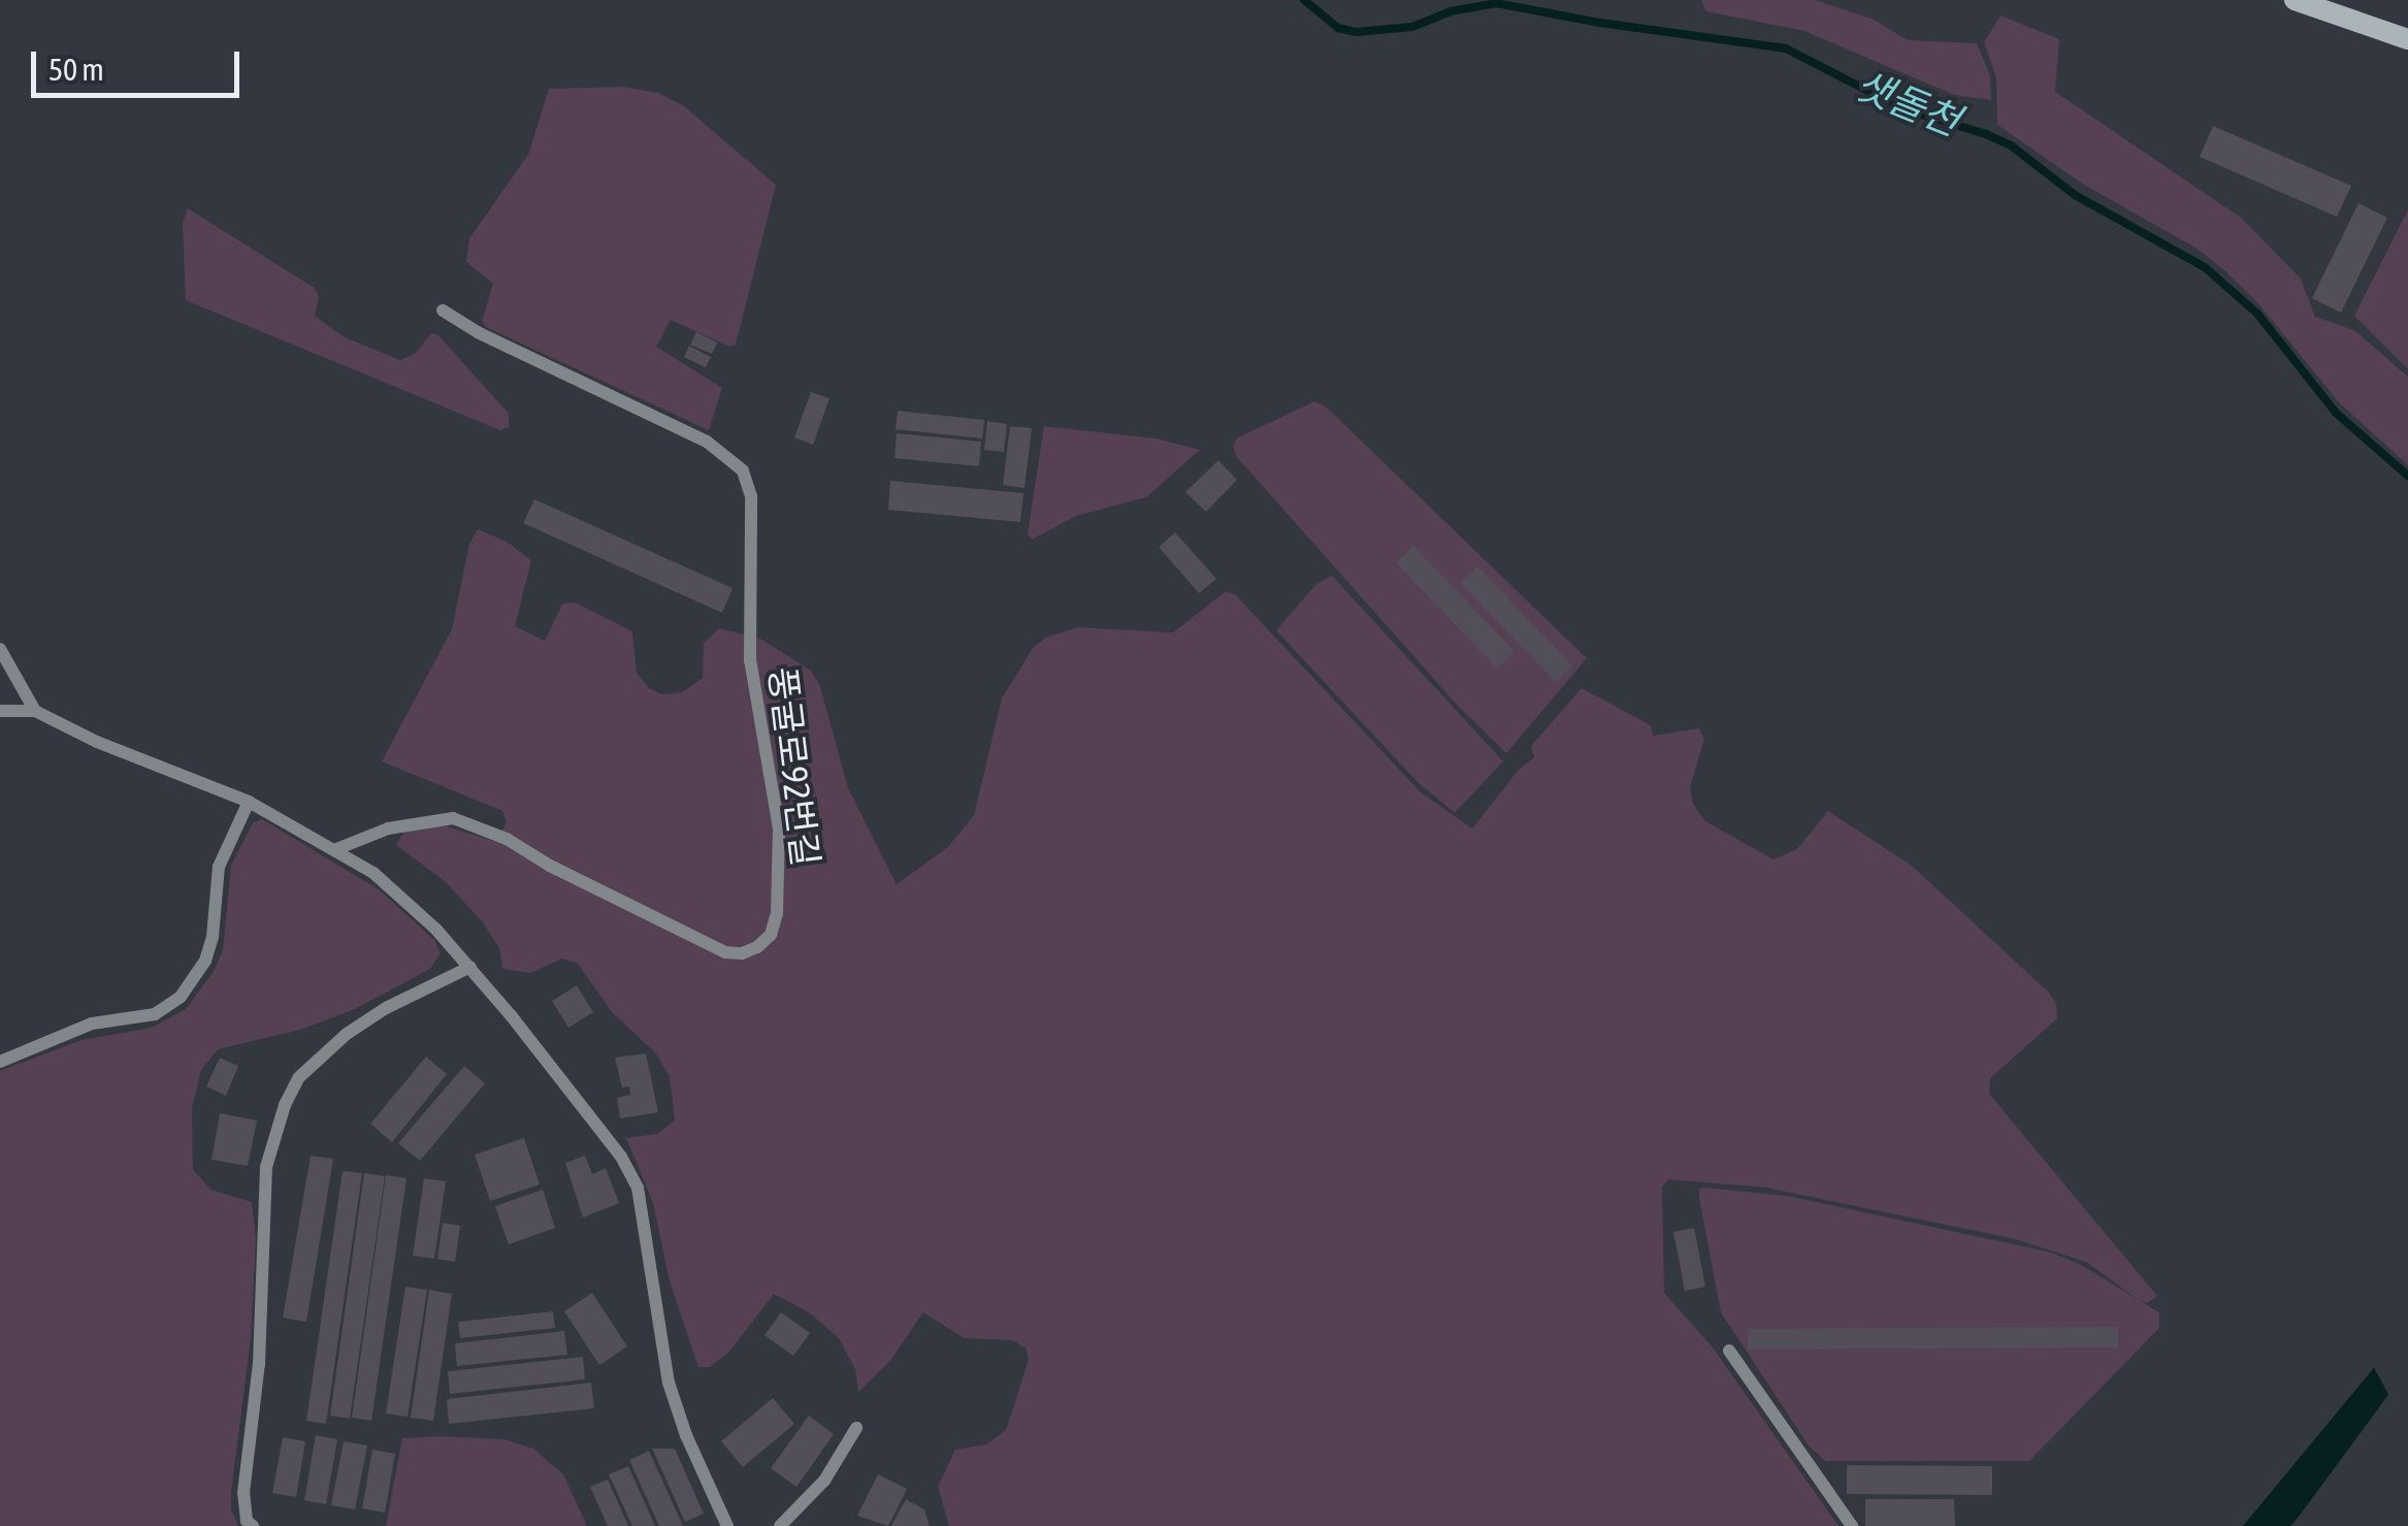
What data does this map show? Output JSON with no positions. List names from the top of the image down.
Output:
{
  "streets": {
    "lane": ["풍굴로92번길"]
  },
  "water": ["샛돌천"],
  "scale_bar": "50 m"
}
